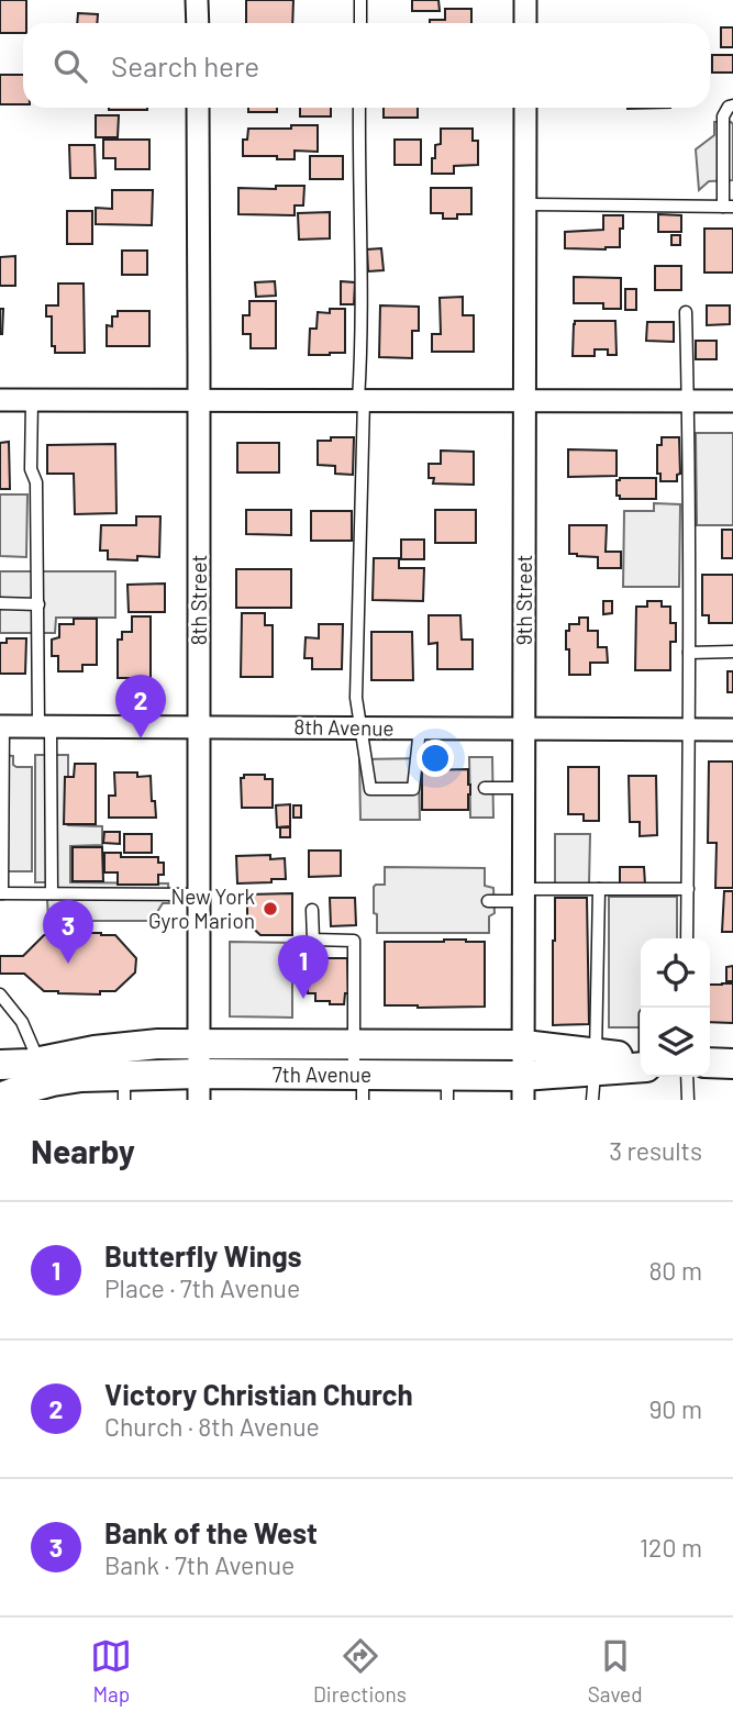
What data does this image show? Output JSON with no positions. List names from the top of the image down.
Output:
{
  "streets": {
    "main road": ["7th Avenue"],
    "street": ["8th Street", "9th Street", "8th Avenue"]
  },
  "crossings": [
    ["8th Street", "8th Avenue"],
    ["8th Street", "7th Avenue"],
    ["9th Street", "8th Avenue"],
    ["9th Street", "7th Avenue"]
  ],
  "places": ["New York Gyro Marion"],
  "page": {
    "search": "Search here",
    "pins": ["2", "3", "1"],
    "heading": ["Nearby", "3 results"],
    "list": [
      {
        "mark": "1",
        "name": "Butterfly Wings",
        "note": "Place · 7th Avenue",
        "value": "80 m"
      },
      {
        "mark": "2",
        "name": "Victory Christian Church",
        "note": "Church · 8th Avenue",
        "value": "90 m"
      },
      {
        "mark": "3",
        "name": "Bank of the West",
        "note": "Bank · 7th Avenue",
        "value": "120 m"
      }
    ],
    "nav": ["Map", "Directions", "Saved"]
  }
}
